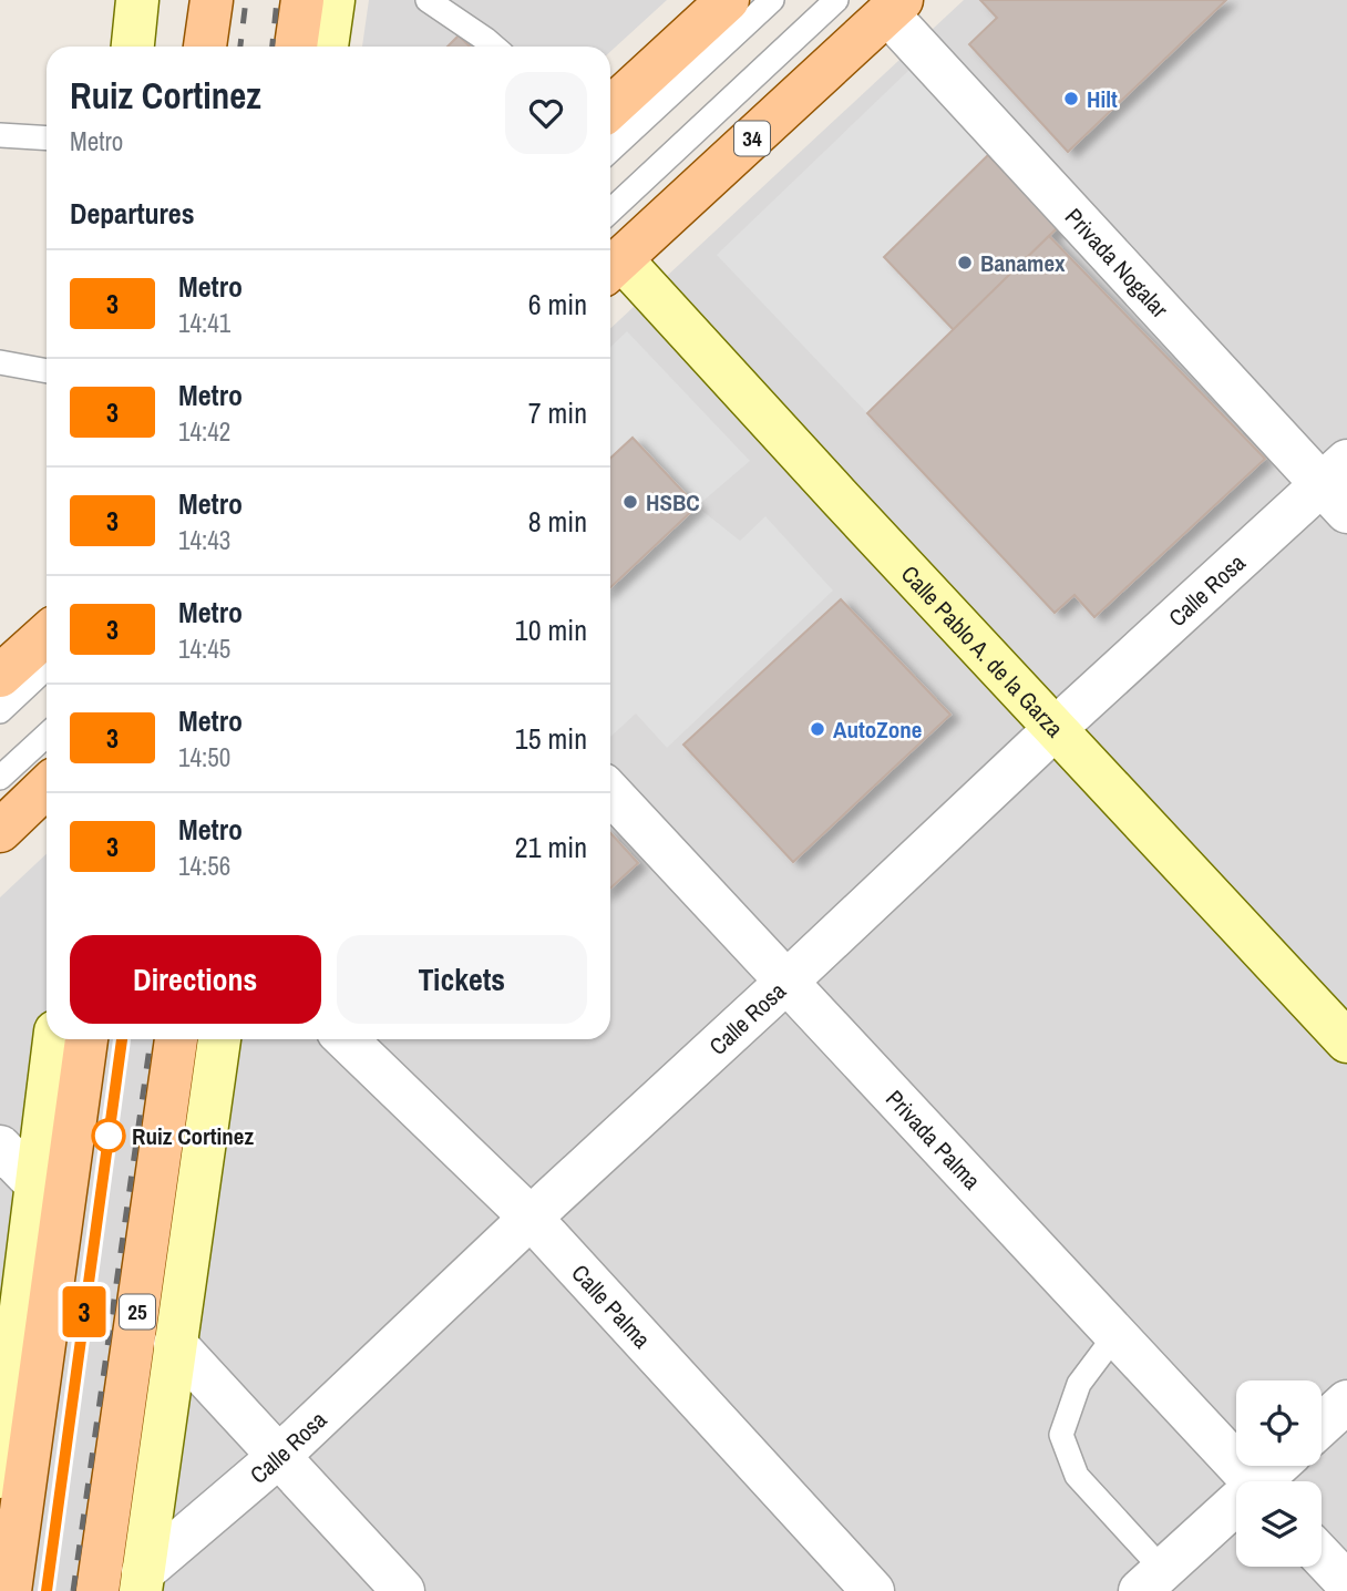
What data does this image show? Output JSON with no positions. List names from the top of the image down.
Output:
{
  "streets": {
    "main road": ["34", "25"],
    "street": [
      "Privada Nogalar",
      "Calle Rosa",
      "Calle Pablo A. de la Garza",
      "Privada Palma",
      "Calle Palma"
    ]
  },
  "crossings": [
    ["34", "Privada Nogalar"],
    ["34", "Calle Pablo A. de la Garza"],
    ["Privada Nogalar", "Calle Rosa"],
    ["Calle Rosa", "Calle Pablo A. de la Garza"],
    ["Calle Rosa", "Privada Palma"],
    ["Calle Rosa", "Calle Palma"]
  ],
  "places": [
    "Hilt",
    "Banamex",
    "HSBC",
    "AutoZone",
    "Ruiz Cortinez"
  ],
  "lines": ["metro line 3"],
  "page": {
    "on_map": "3",
    "heading": [
      ["Ruiz Cortinez", "Metro"],
      "Departures"
    ],
    "list": [
      {
        "mark": "3",
        "name": "Metro",
        "note": "14:41",
        "value": "6 min"
      },
      {
        "mark": "3",
        "name": "Metro",
        "note": "14:42",
        "value": "7 min"
      },
      {
        "mark": "3",
        "name": "Metro",
        "note": "14:43",
        "value": "8 min"
      },
      {
        "mark": "3",
        "name": "Metro",
        "note": "14:45",
        "value": "10 min"
      },
      {
        "mark": "3",
        "name": "Metro",
        "note": "14:50",
        "value": "15 min"
      },
      {
        "mark": "3",
        "name": "Metro",
        "note": "14:56",
        "value": "21 min"
      }
    ],
    "buttons": ["Directions", "Tickets"]
  }
}
